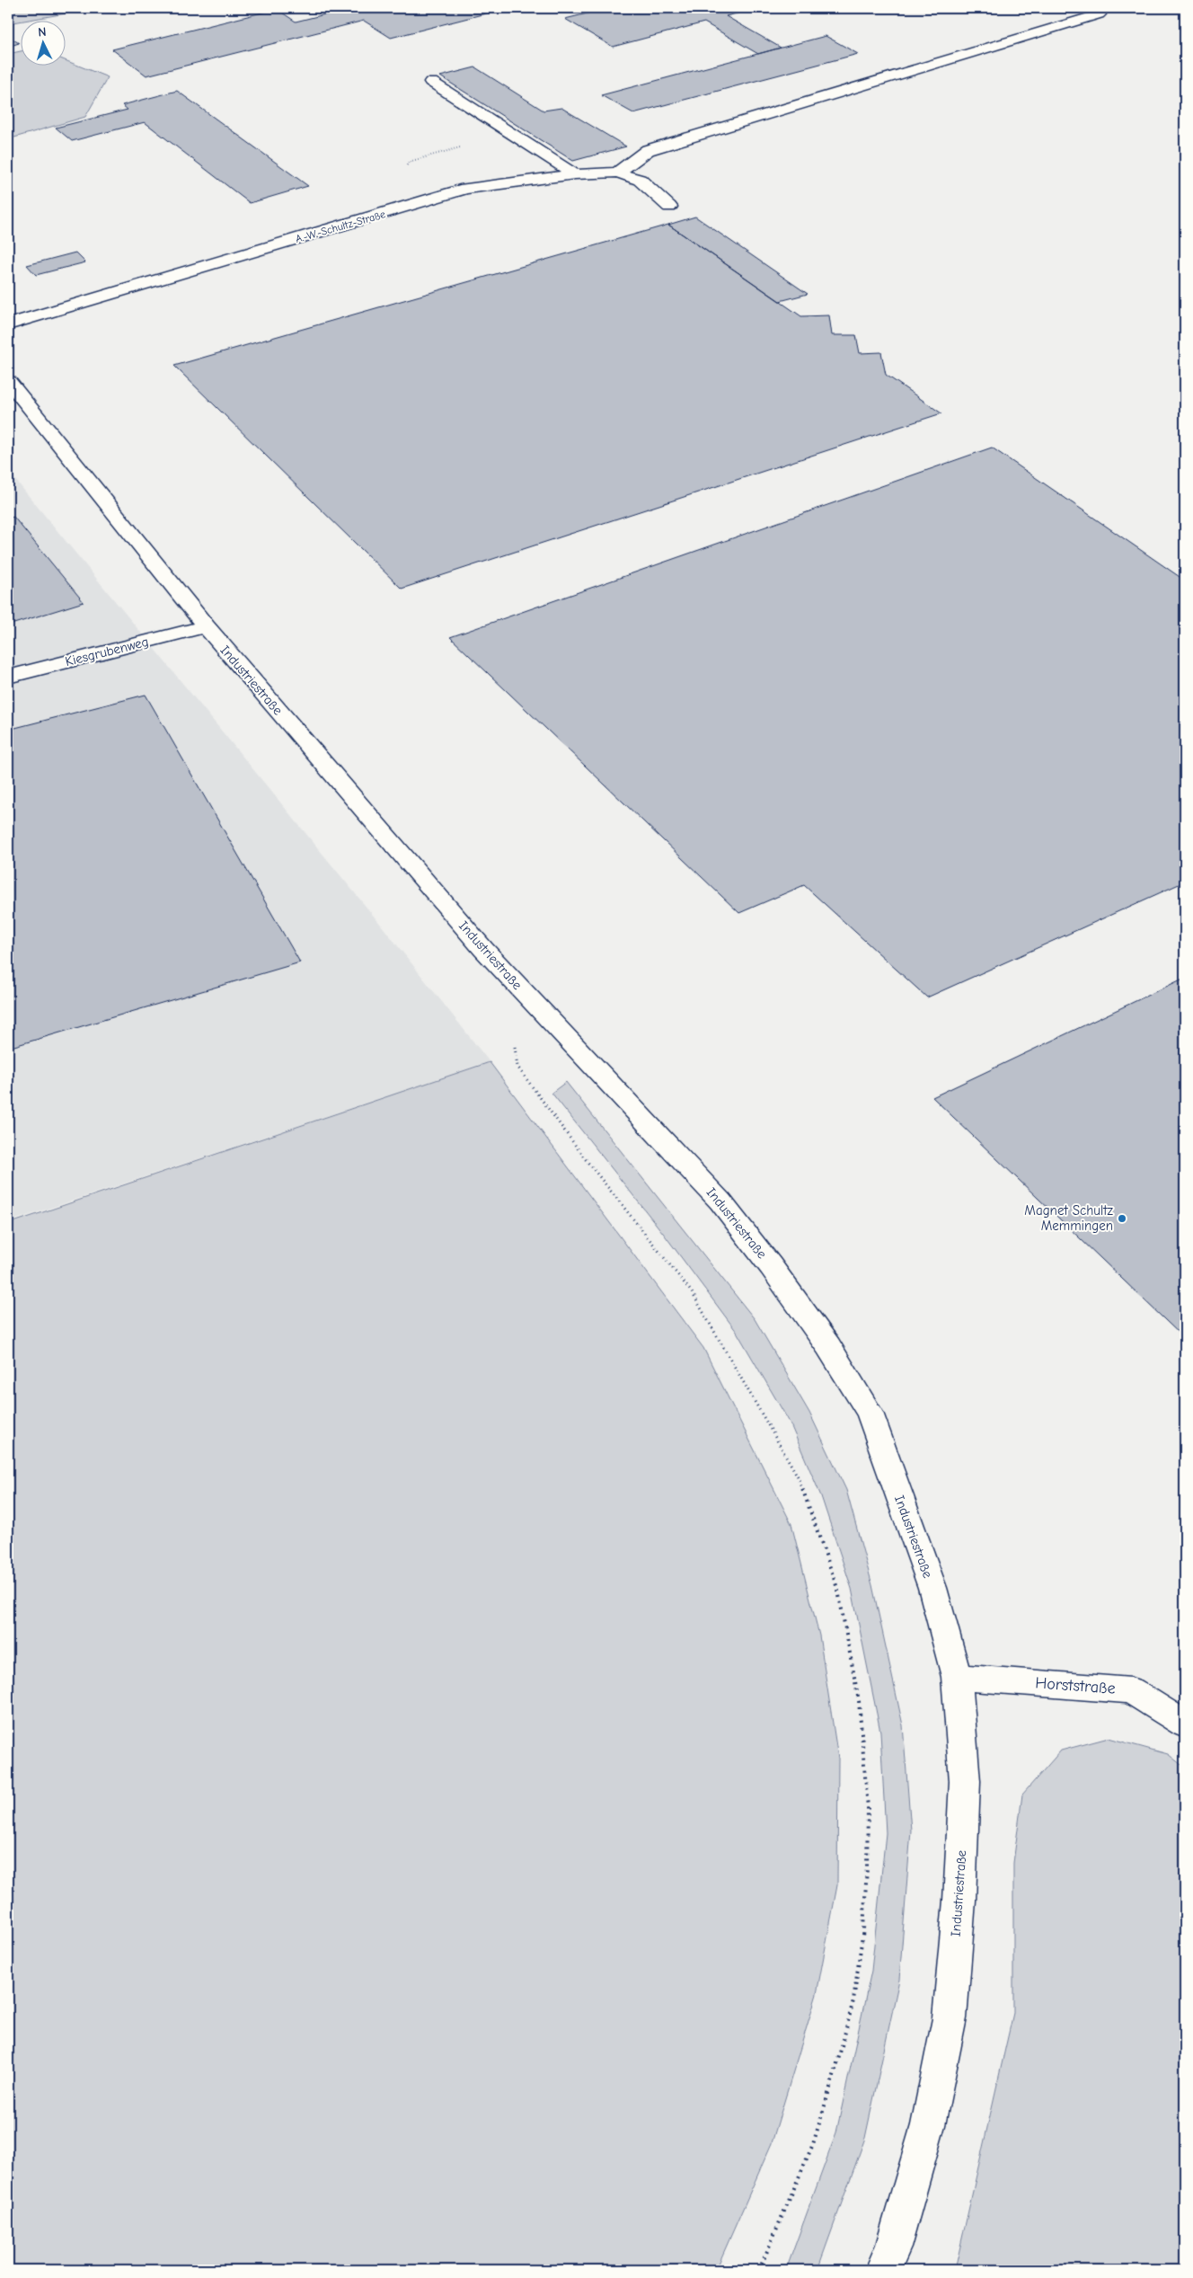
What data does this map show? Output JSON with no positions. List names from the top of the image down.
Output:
{
  "streets": {
    "street": [
      "A.-W.-Schultz-Straße",
      "Kiesgrubenweg",
      "Industriestraße",
      "Horststraße"
    ]
  },
  "crossings": [
    ["Kiesgrubenweg", "Industriestraße"],
    ["Industriestraße", "Horststraße"]
  ],
  "places": ["Magnet Schultz Memmingen"],
  "north": "top"
}
